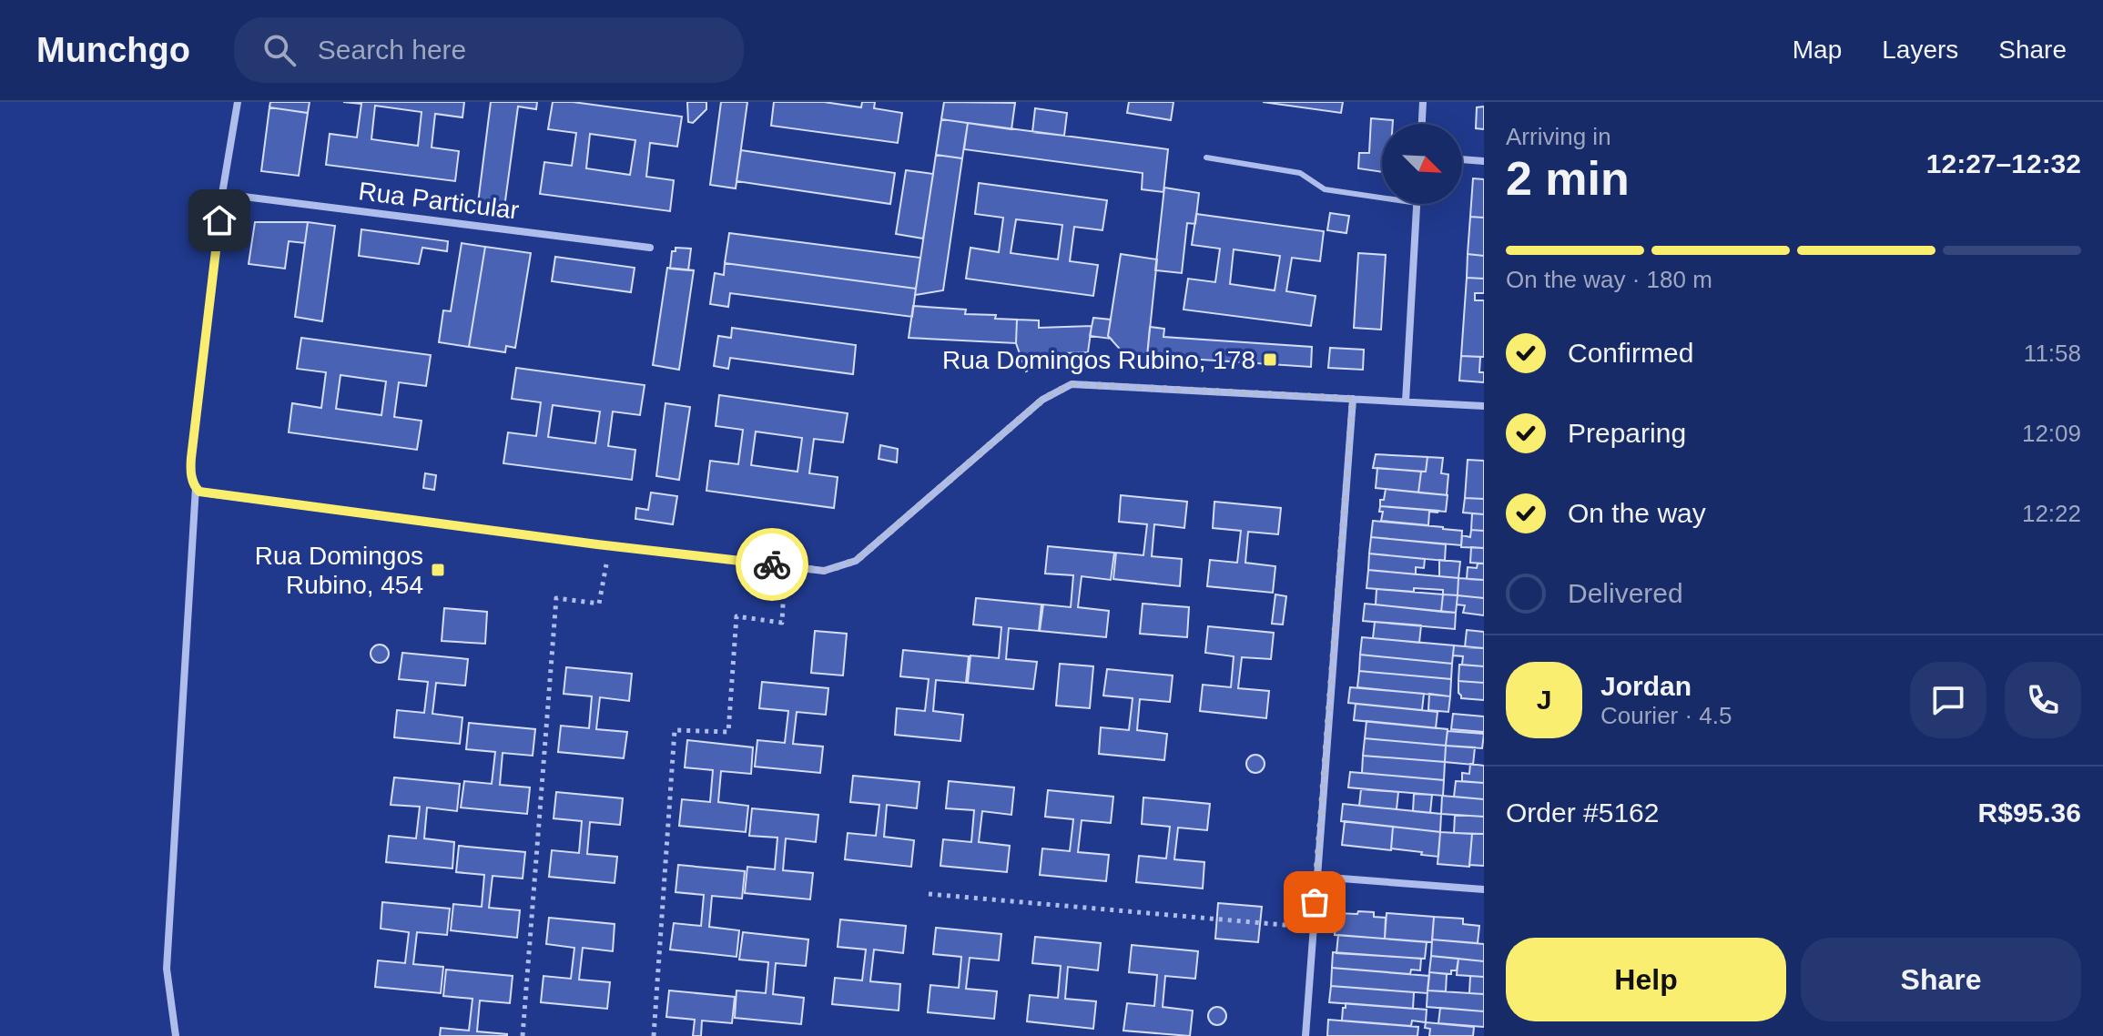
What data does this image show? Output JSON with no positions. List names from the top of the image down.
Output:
{
  "streets": {
    "street": ["Rua Particular"]
  },
  "places": {
    "transit": ["Rua Domingos Rubino, 178", "Rua Domingos Rubino, 454"]
  },
  "north": "bottom right",
  "page": {
    "header": "Munchgo",
    "search": "Search here",
    "nav": ["Map", "Layers", "Share"],
    "heading": ["2 min", "Arriving in", "12:27–12:32"],
    "panel": [
      "Jordan",
      "Courier · 4.5",
      "Order #5162",
      "R$95.36"
    ],
    "bar": "On the way · 180 m",
    "list": [
      ["Confirmed", "11:58"],
      ["Preparing", "12:09"],
      ["On the way", "12:22"],
      "Delivered"
    ],
    "round": "J",
    "buttons": ["Help", "Share"]
  }
}
